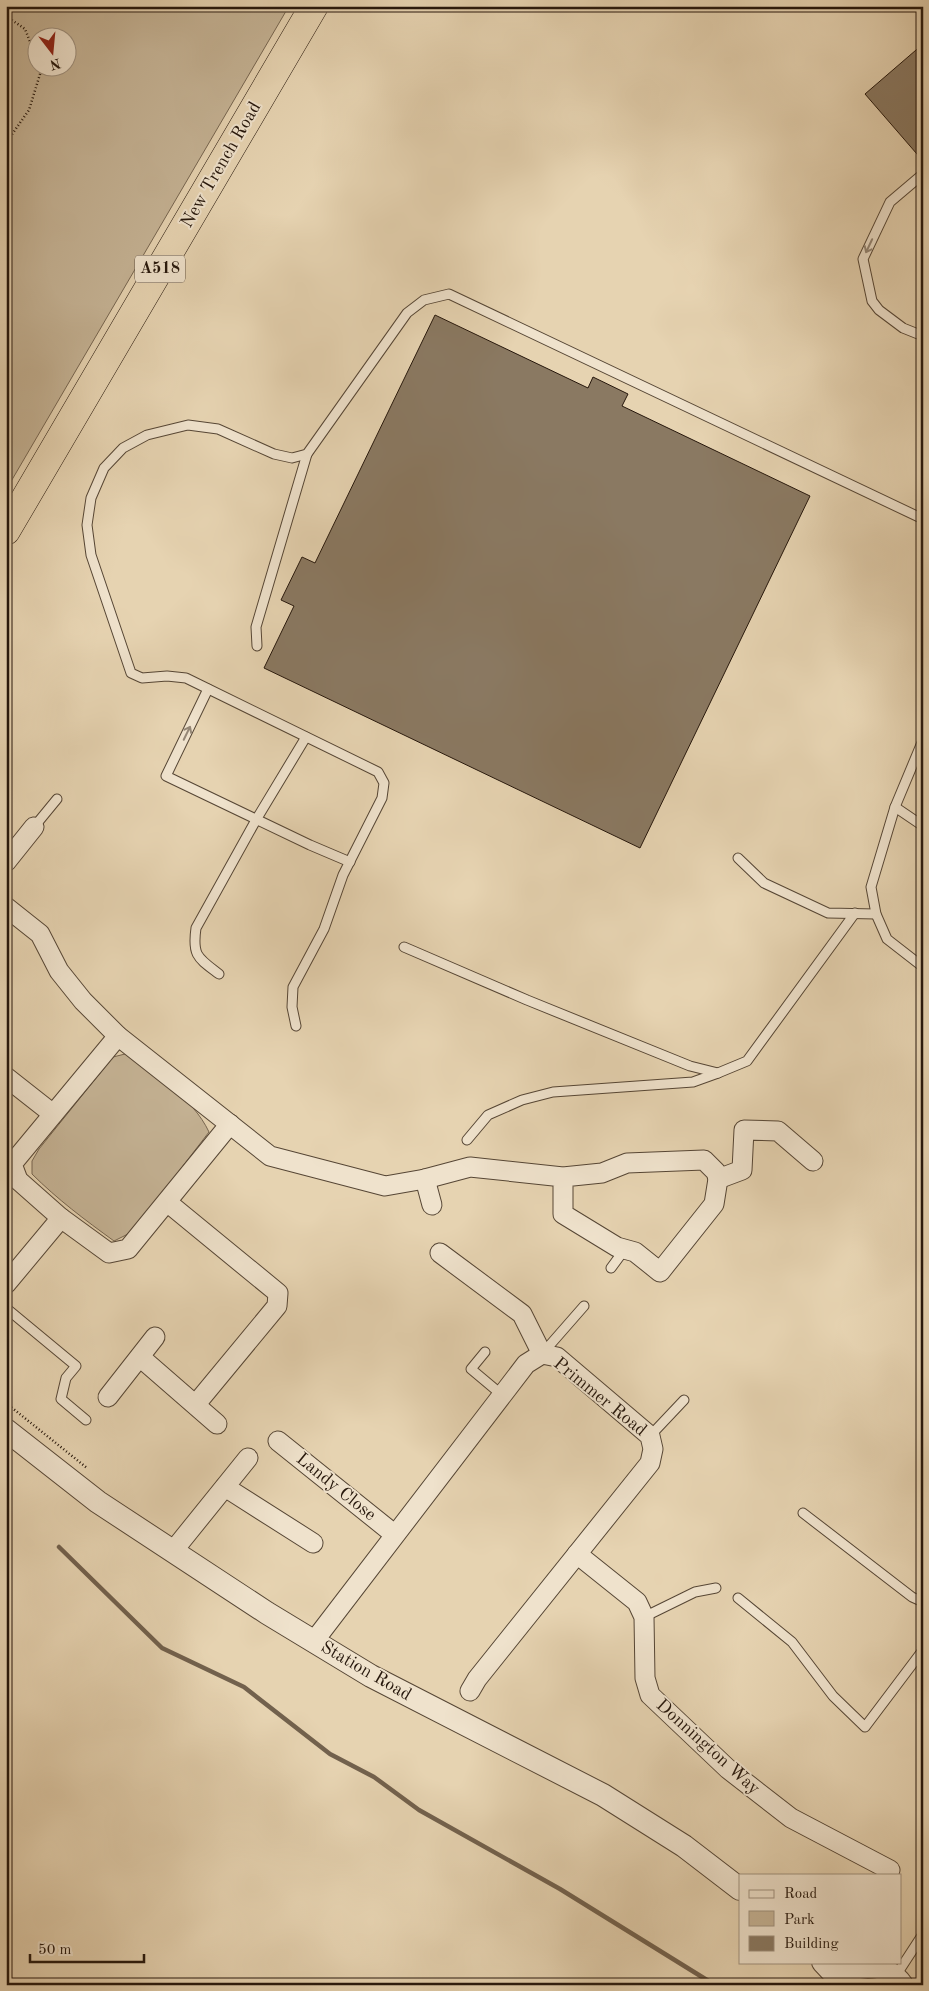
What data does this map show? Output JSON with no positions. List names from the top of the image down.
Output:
{
  "streets": {
    "highway": ["New Trench Road", "A518"],
    "street": [
      "Primmer Road",
      "Landy Close",
      "Station Road",
      "Donnington Way"
    ]
  },
  "crossings": [
    ["Primmer Road", "Landy Close"],
    ["Primmer Road", "Station Road"]
  ],
  "legend": ["Road", "Park", "Building"],
  "scale_bar": "50 m",
  "north": "bottom"
}
